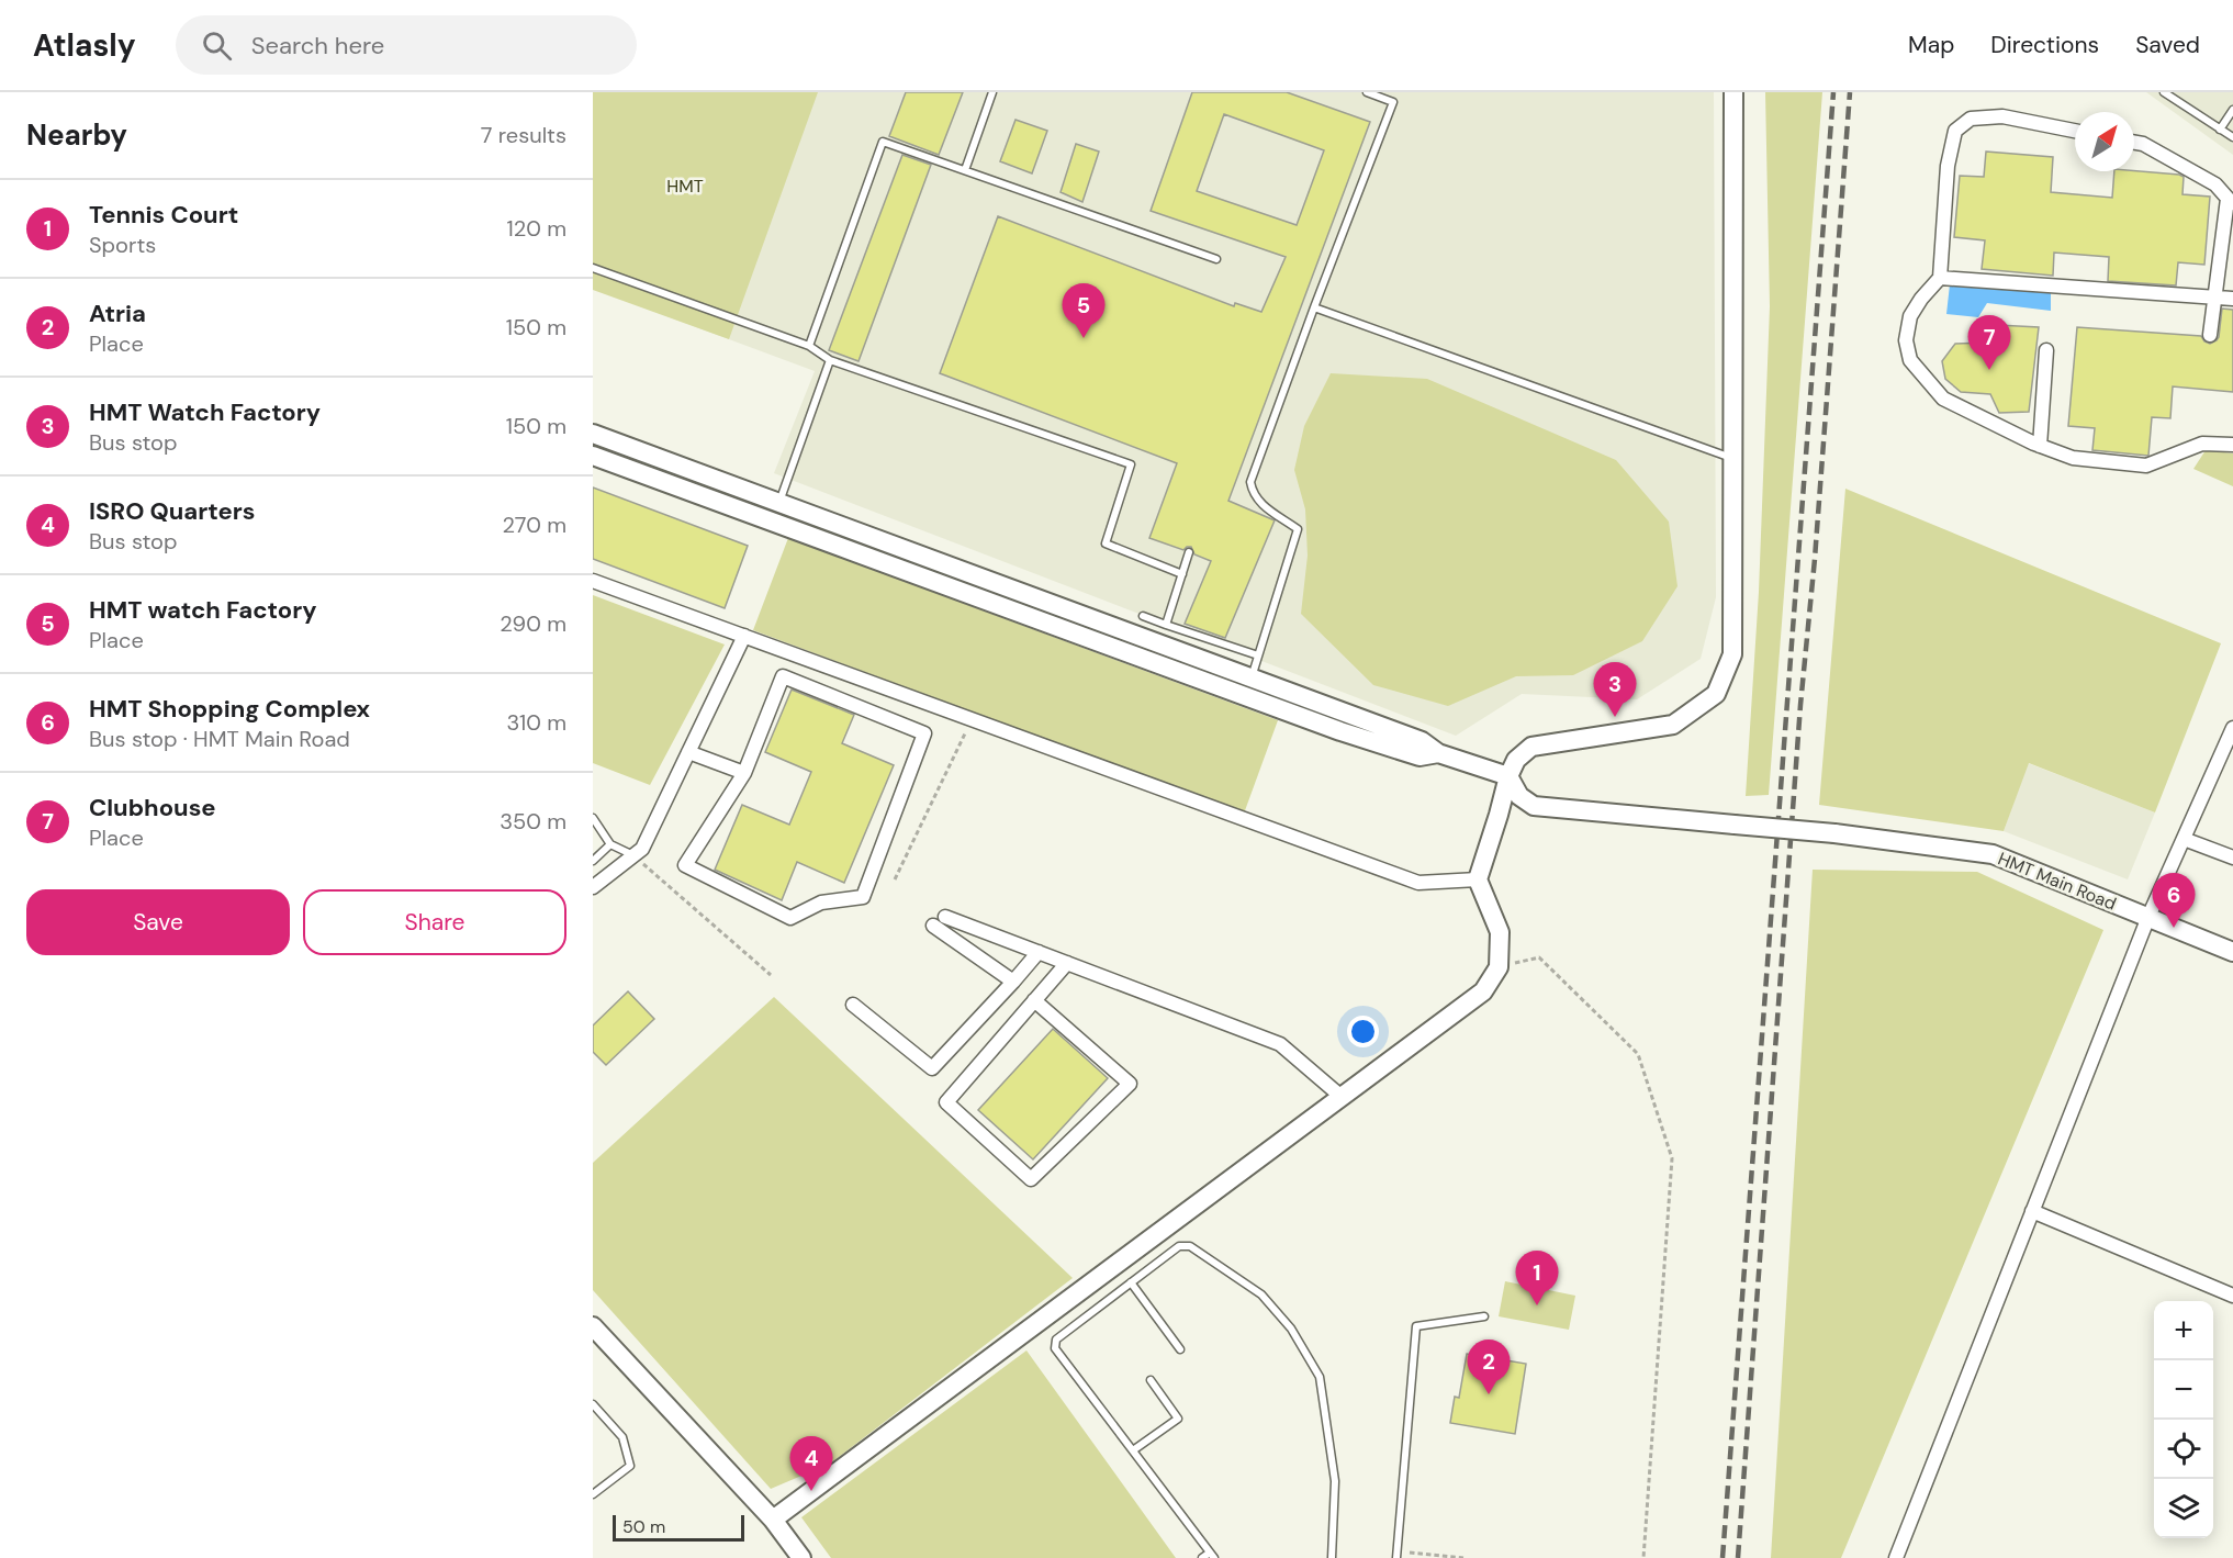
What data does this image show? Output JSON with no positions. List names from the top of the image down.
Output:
{
  "streets": {
    "street": ["HMT Main Road"]
  },
  "parks": ["HMT"],
  "scale_bar": "50 m",
  "north": "top right",
  "page": {
    "header": "Atlasly",
    "search": "Search here",
    "nav": ["Map", "Directions", "Saved"],
    "heading": ["Nearby", "7 results"],
    "list": [
      {
        "mark": "1",
        "name": "Tennis Court",
        "note": "Sports",
        "value": "120 m"
      },
      {
        "mark": "2",
        "name": "Atria",
        "note": "Place",
        "value": "150 m"
      },
      {
        "mark": "3",
        "name": "HMT Watch Factory",
        "note": "Bus stop",
        "value": "150 m"
      },
      {
        "mark": "4",
        "name": "ISRO Quarters",
        "note": "Bus stop",
        "value": "270 m"
      },
      {
        "mark": "5",
        "name": "HMT watch Factory",
        "note": "Place",
        "value": "290 m"
      },
      {
        "mark": "6",
        "name": "HMT Shopping Complex",
        "note": "Bus stop · HMT Main Road",
        "value": "310 m"
      },
      {
        "mark": "7",
        "name": "Clubhouse",
        "note": "Place",
        "value": "350 m"
      }
    ],
    "pins": [
      "5",
      "7",
      "3",
      "6",
      "1",
      "2",
      "4"
    ],
    "buttons": ["Save", "Share"],
    "map_buttons": ["+", "−"],
    "scale": "50 m"
  }
}
